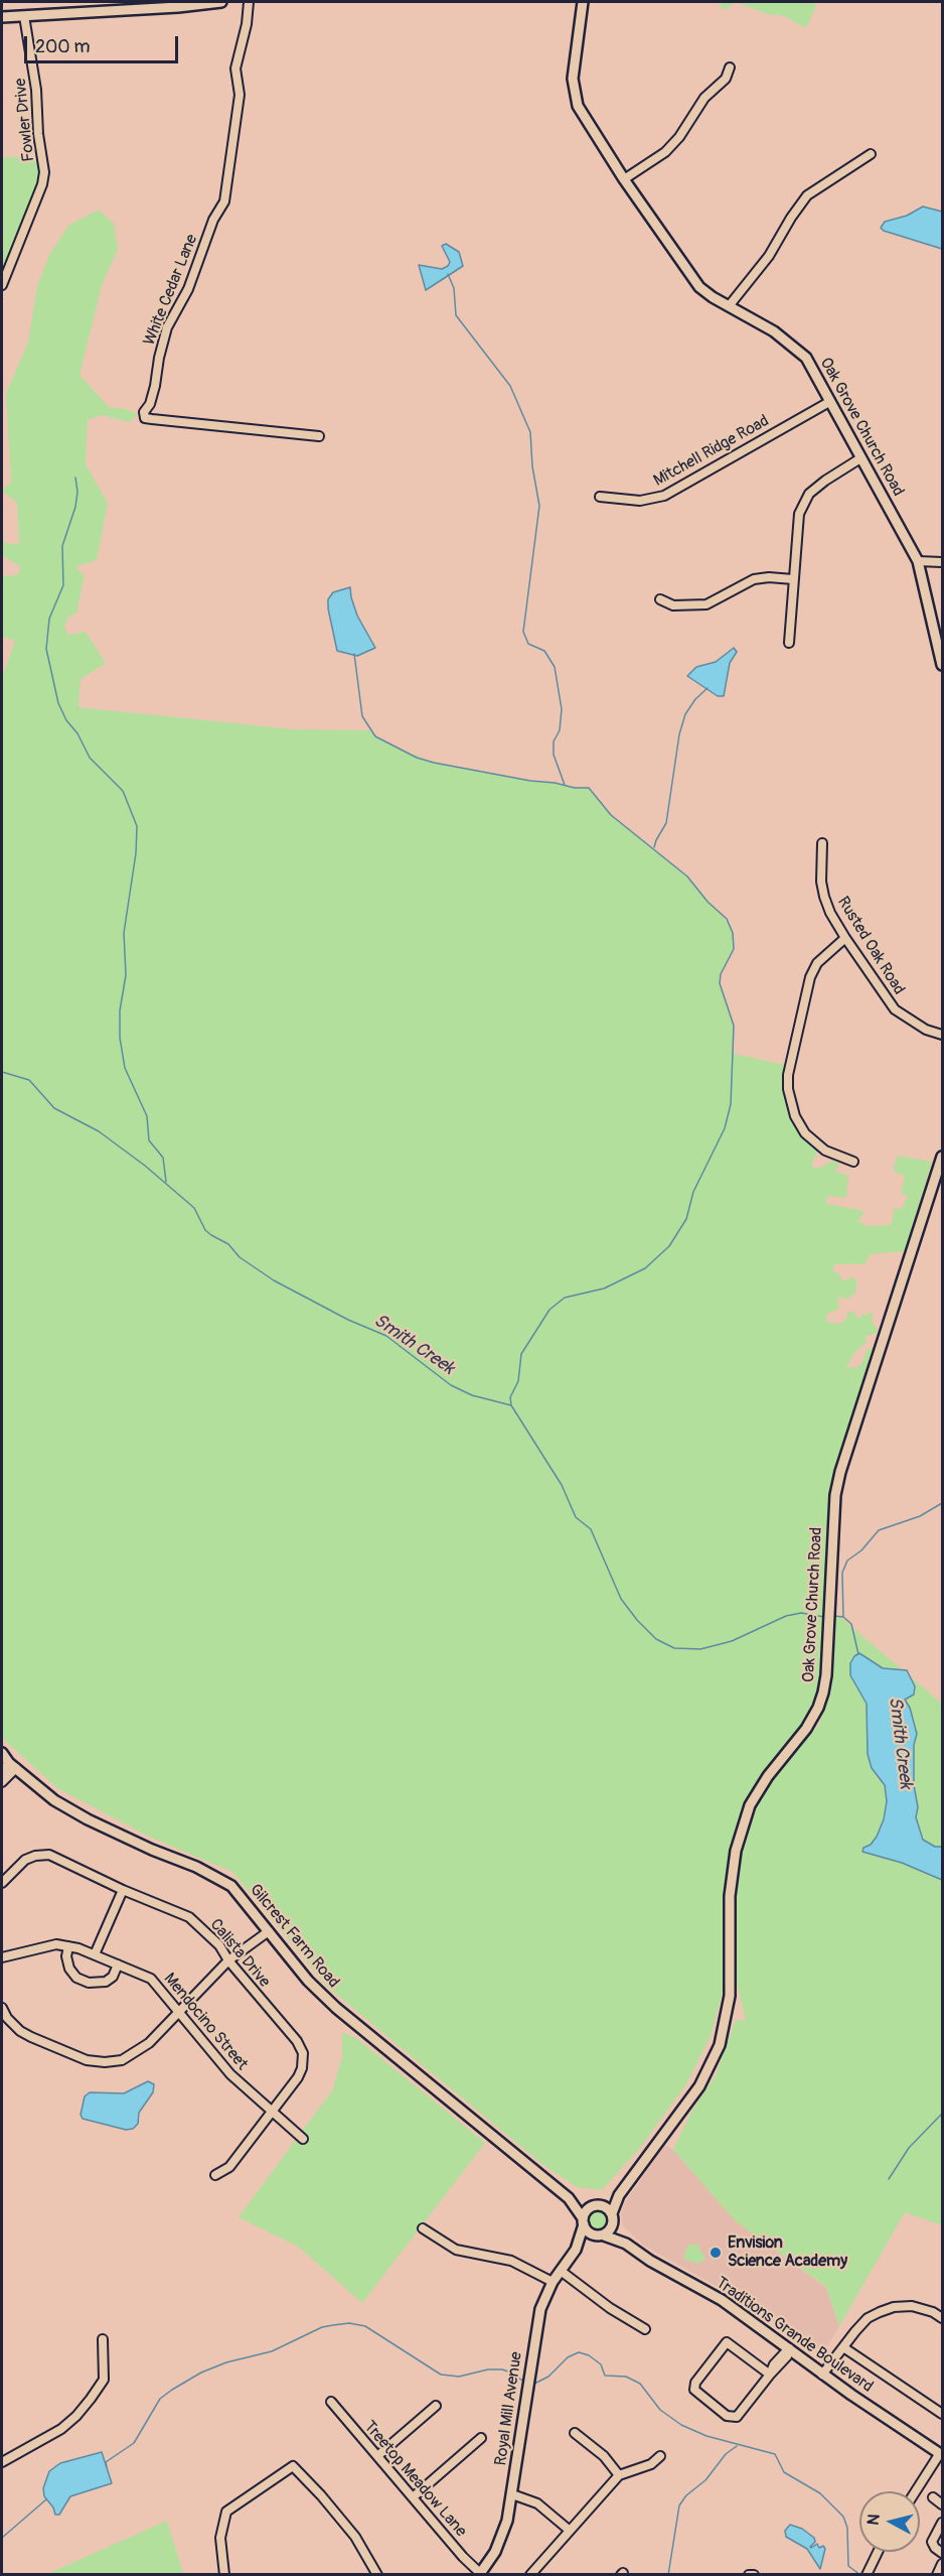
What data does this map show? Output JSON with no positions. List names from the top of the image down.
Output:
{
  "streets": {
    "main road": [
      "Oak Grove Church Road",
      "Gilcrest Farm Road",
      "Traditions Grande Boulevard",
      "Royal Mill Avenue"
    ],
    "street": [
      "Fowler Drive",
      "White Cedar Lane",
      "Mitchell Ridge Road",
      "Rusted Oak Road",
      "Calista Drive",
      "Mendocino Street",
      "Treetop Meadow Lane"
    ]
  },
  "crossings": [
    ["Oak Grove Church Road", "Mitchell Ridge Road"],
    ["Oak Grove Church Road", "Gilcrest Farm Road"],
    ["Oak Grove Church Road", "Traditions Grande Boulevard"],
    ["Oak Grove Church Road", "Royal Mill Avenue"],
    ["Gilcrest Farm Road", "Traditions Grande Boulevard"],
    ["Gilcrest Farm Road", "Royal Mill Avenue"],
    ["Calista Drive", "Mendocino Street"],
    ["Traditions Grande Boulevard", "Royal Mill Avenue"],
    ["Royal Mill Avenue", "Treetop Meadow Lane"]
  ],
  "water": ["Smith Creek"],
  "places": ["Envision Science Academy"],
  "scale_bar": "200 m",
  "north": "left"
}
